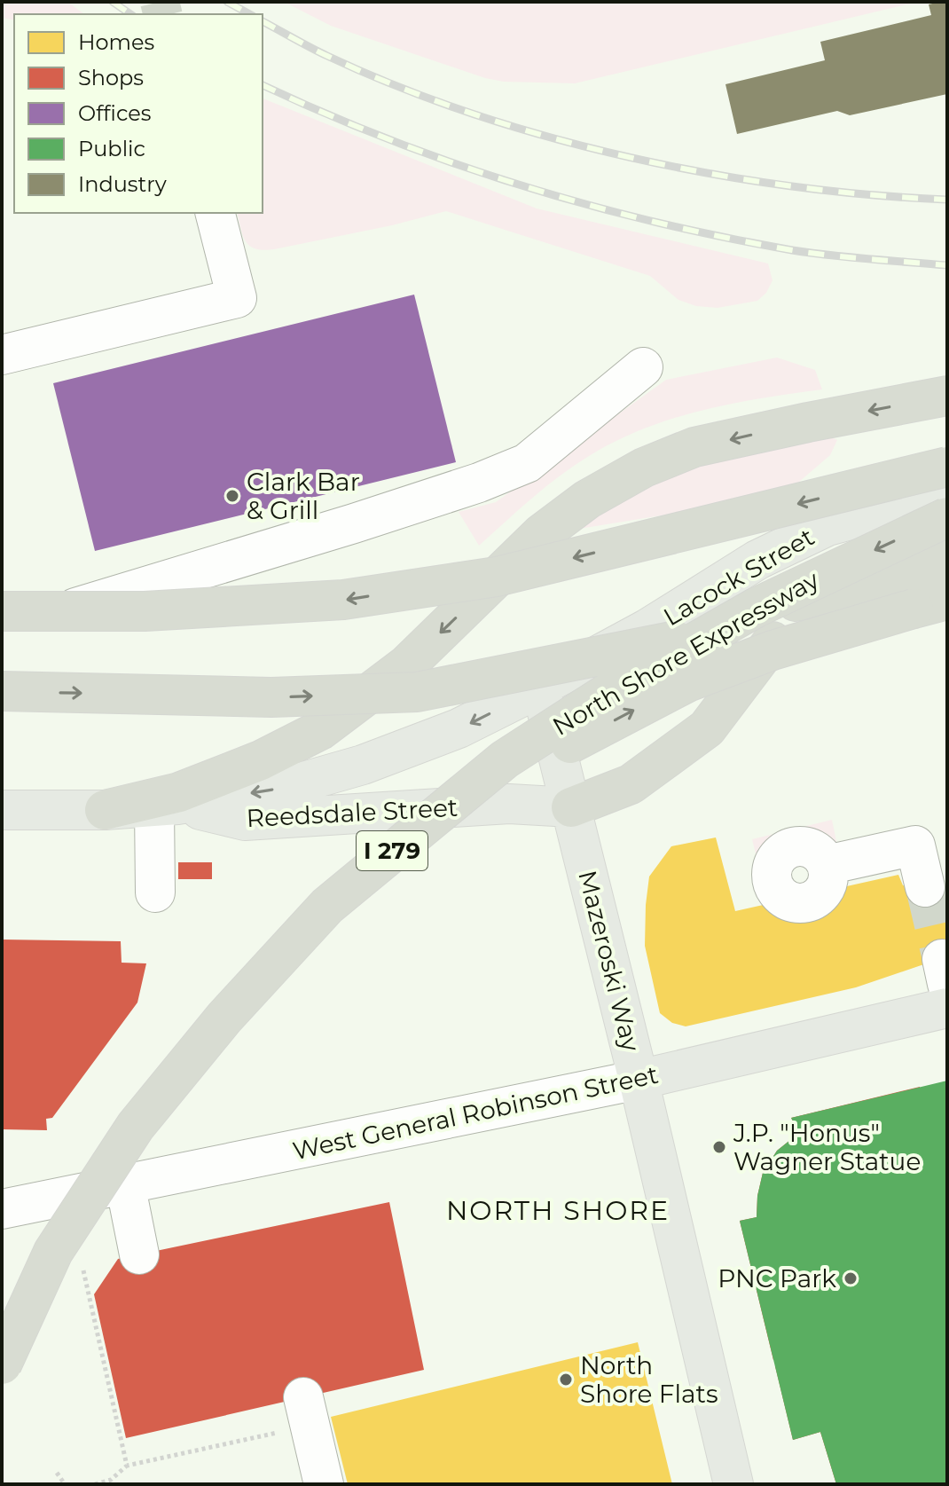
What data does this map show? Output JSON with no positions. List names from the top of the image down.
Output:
{
  "streets": {
    "highway": ["North Shore Expressway", "I 279"],
    "main road": [
      "Lacock Street",
      "Reedsdale Street",
      "Mazeroski Way",
      "West General Robinson Street"
    ]
  },
  "crossings": [
    ["Lacock Street", "Reedsdale Street"],
    ["Lacock Street", "Mazeroski Way"],
    ["Reedsdale Street", "Mazeroski Way"],
    ["Mazeroski Way", "West General Robinson Street"]
  ],
  "districts": ["NORTH SHORE"],
  "places": [
    "Clark Bar & Grill",
    "J.P. \"Honus\" Wagner Statue",
    "PNC Park",
    "North Shore Flats"
  ],
  "legend": [
    "Homes",
    "Shops",
    "Offices",
    "Public",
    "Industry"
  ]
}
